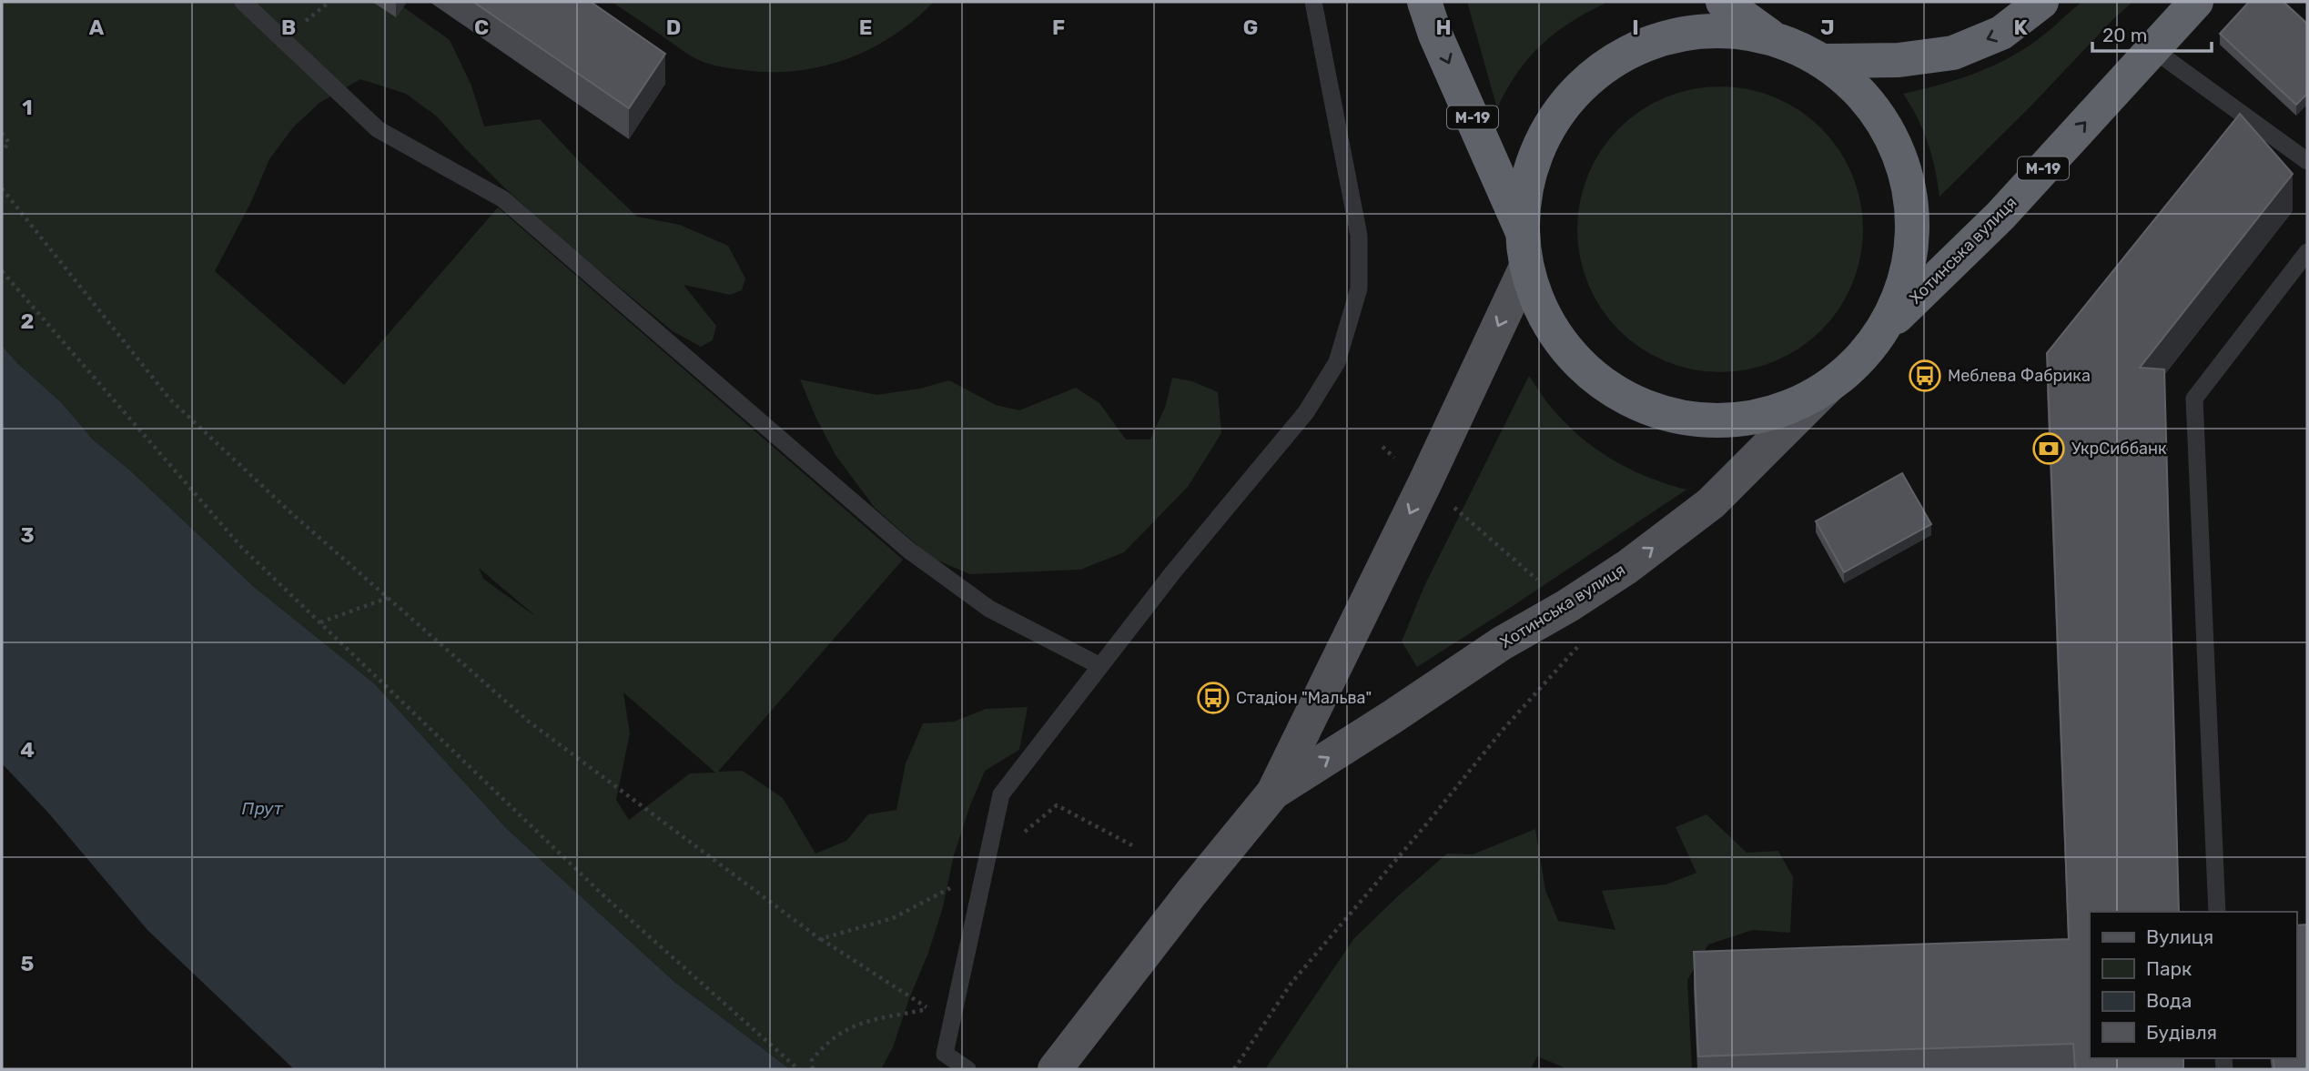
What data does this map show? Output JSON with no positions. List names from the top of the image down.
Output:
{
  "streets": {
    "highway": ["М-19", "Хотинська вулиця"]
  },
  "crossings": [
    ["М-19", "Хотинська вулиця"]
  ],
  "water": ["Прут"],
  "places": {
    "bus stop": ["Меблева Фабрика", "Стадіон \"Мальва\""],
    "bank": ["УкрСиббанк"]
  },
  "legend": [
    "Вулиця",
    "Парк",
    "Вода",
    "Будівля"
  ],
  "scale_bar": "20 m",
  "grid": {
    "columns": [
      "A",
      "B",
      "C",
      "D",
      "E",
      "F",
      "G",
      "H",
      "I",
      "J",
      "K"
    ],
    "rows": [
      "1",
      "2",
      "3",
      "4",
      "5"
    ]
  }
}
